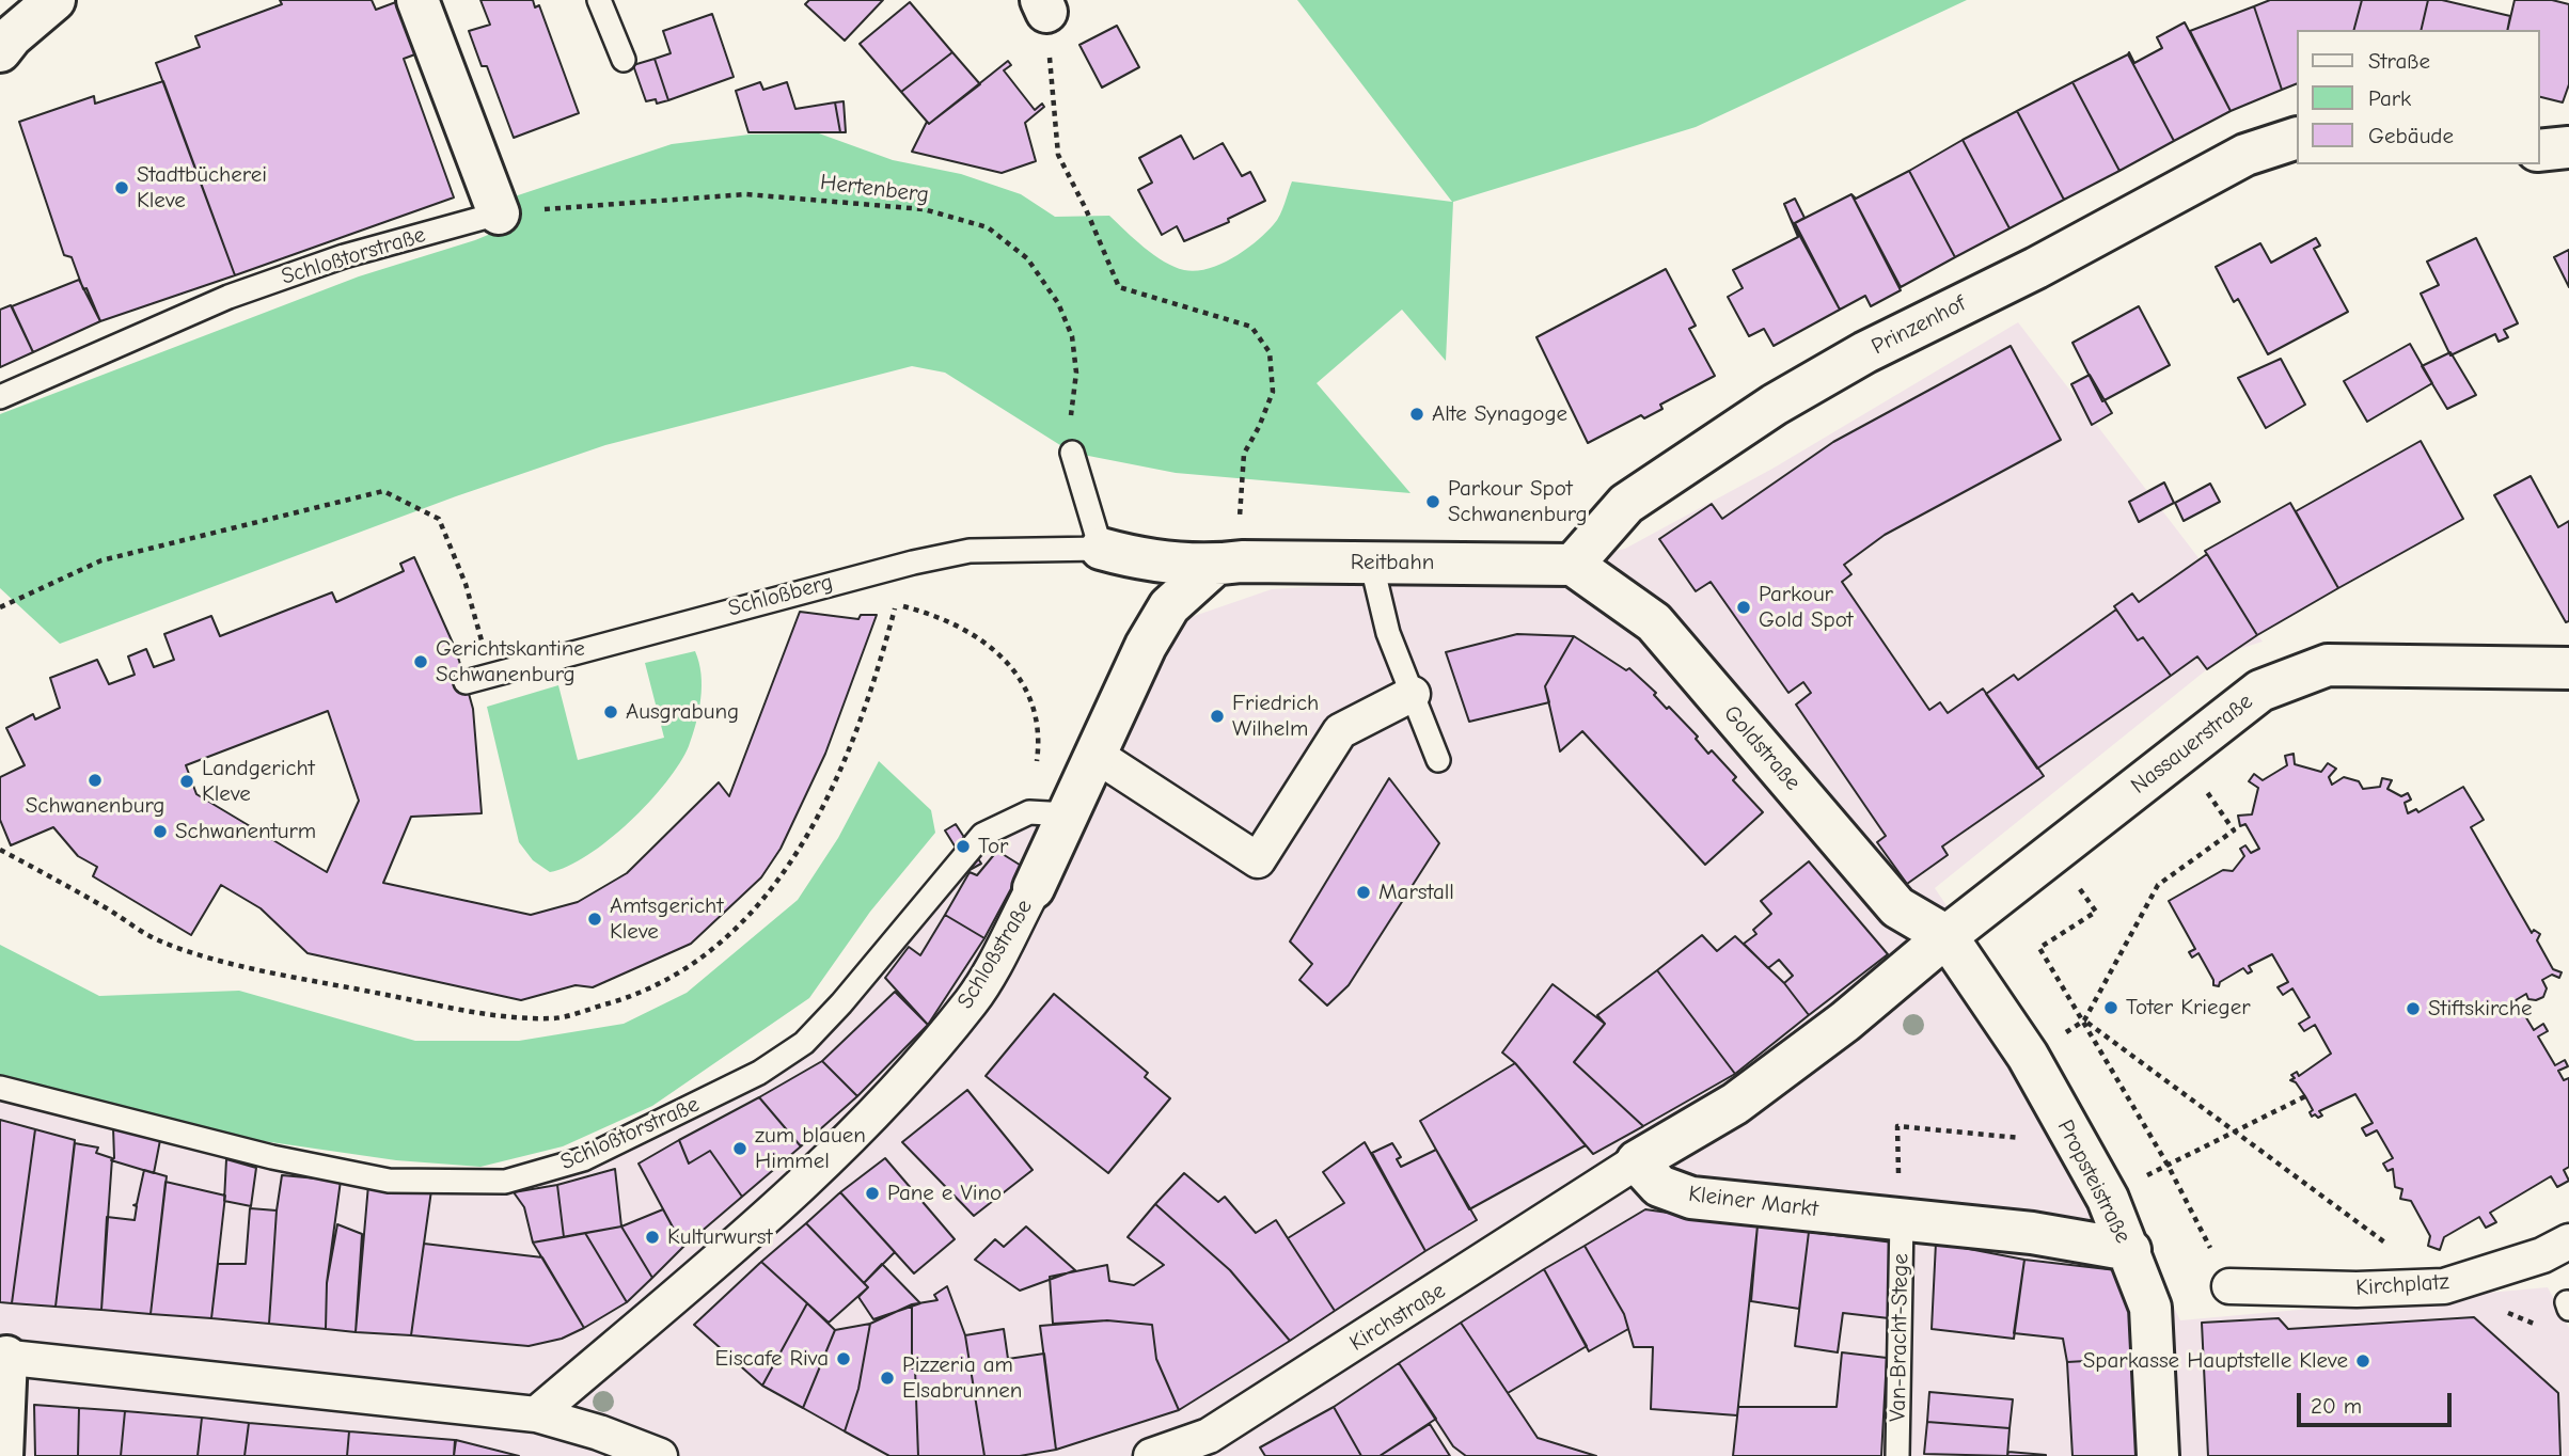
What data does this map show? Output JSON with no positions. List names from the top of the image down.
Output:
{
  "streets": {
    "street": [
      "Prinzenhof",
      "Reitbahn",
      "Nassauerstraße",
      "Goldstraße",
      "Schloßstraße",
      "Propsteistraße",
      "Kleiner Markt",
      "Kirchplatz",
      "Kirchstraße"
    ],
    "lane": ["Schloßtorstraße", "Schloßberg", "Van-Bracht-Stege"],
    "path": ["Hertenberg"]
  },
  "crossings": [
    ["Hertenberg", "Schloßtorstraße"],
    ["Schloßtorstraße", "Schloßstraße"],
    ["Prinzenhof", "Reitbahn"],
    ["Prinzenhof", "Goldstraße"],
    ["Reitbahn", "Goldstraße"],
    ["Reitbahn", "Schloßstraße"],
    ["Nassauerstraße", "Goldstraße"],
    ["Nassauerstraße", "Propsteistraße"],
    ["Goldstraße", "Propsteistraße"],
    ["Propsteistraße", "Kleiner Markt"],
    ["Kleiner Markt", "Kirchstraße"],
    ["Kleiner Markt", "Van-Bracht-Stege"]
  ],
  "places": [
    "Stadtbücherei Kleve",
    "Alte Synagoge",
    "Parkour Spot Schwanenburg",
    "Parkour Gold Spot",
    "Gerichtskantine Schwanenburg",
    "Ausgrabung",
    "Friedrich Wilhelm",
    "Schwanenburg",
    "Landgericht Kleve",
    "Schwanenturm",
    "Tor",
    "Marstall",
    "Amtsgericht Kleve",
    "Toter Krieger",
    "Stiftskirche",
    "zum blauen Himmel",
    "Pane e Vino",
    "Kulturwurst",
    "Eiscafe Riva",
    "Sparkasse Hauptstelle Kleve",
    "Pizzeria am Elsabrunnen"
  ],
  "legend": ["Straße", "Park", "Gebäude"],
  "scale_bar": "20 m"
}
